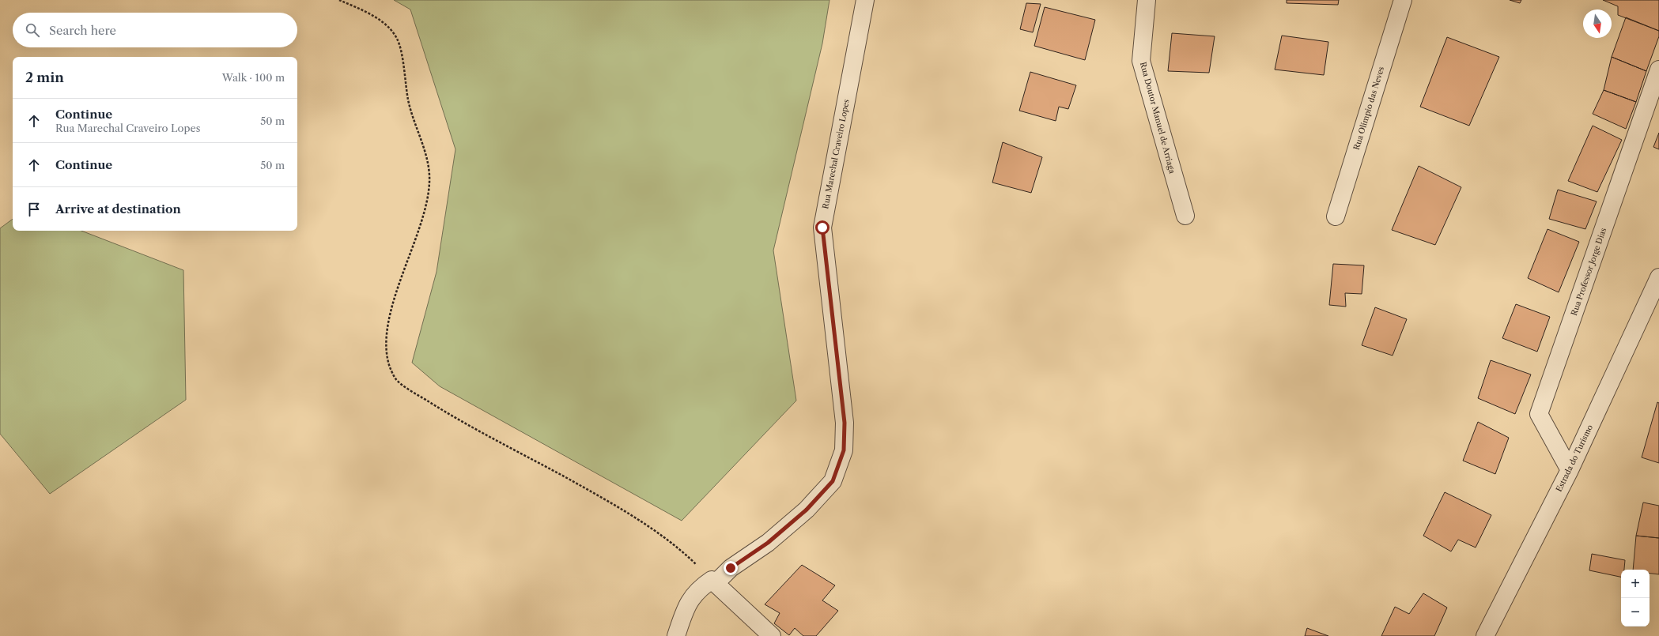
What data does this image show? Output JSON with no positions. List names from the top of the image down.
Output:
{
  "streets": {
    "street": [
      "Rua Olimpio das Neves",
      "Rua Doutor Manuel de Arriaga",
      "Rua Marechal Craveiro Lopes",
      "Rua Professor Jorge Dias",
      "Estrada do Turismo"
    ]
  },
  "crossings": [
    ["Rua Professor Jorge Dias", "Estrada do Turismo"]
  ],
  "north": "bottom",
  "page": {
    "search": "Search here",
    "heading": ["2 min", "Walk · 100 m"],
    "list": [
      ["Continue", "Rua Marechal Craveiro Lopes", "50 m"],
      ["Continue", "50 m"],
      "Arrive at destination"
    ],
    "map_buttons": ["+", "−"]
  }
}
